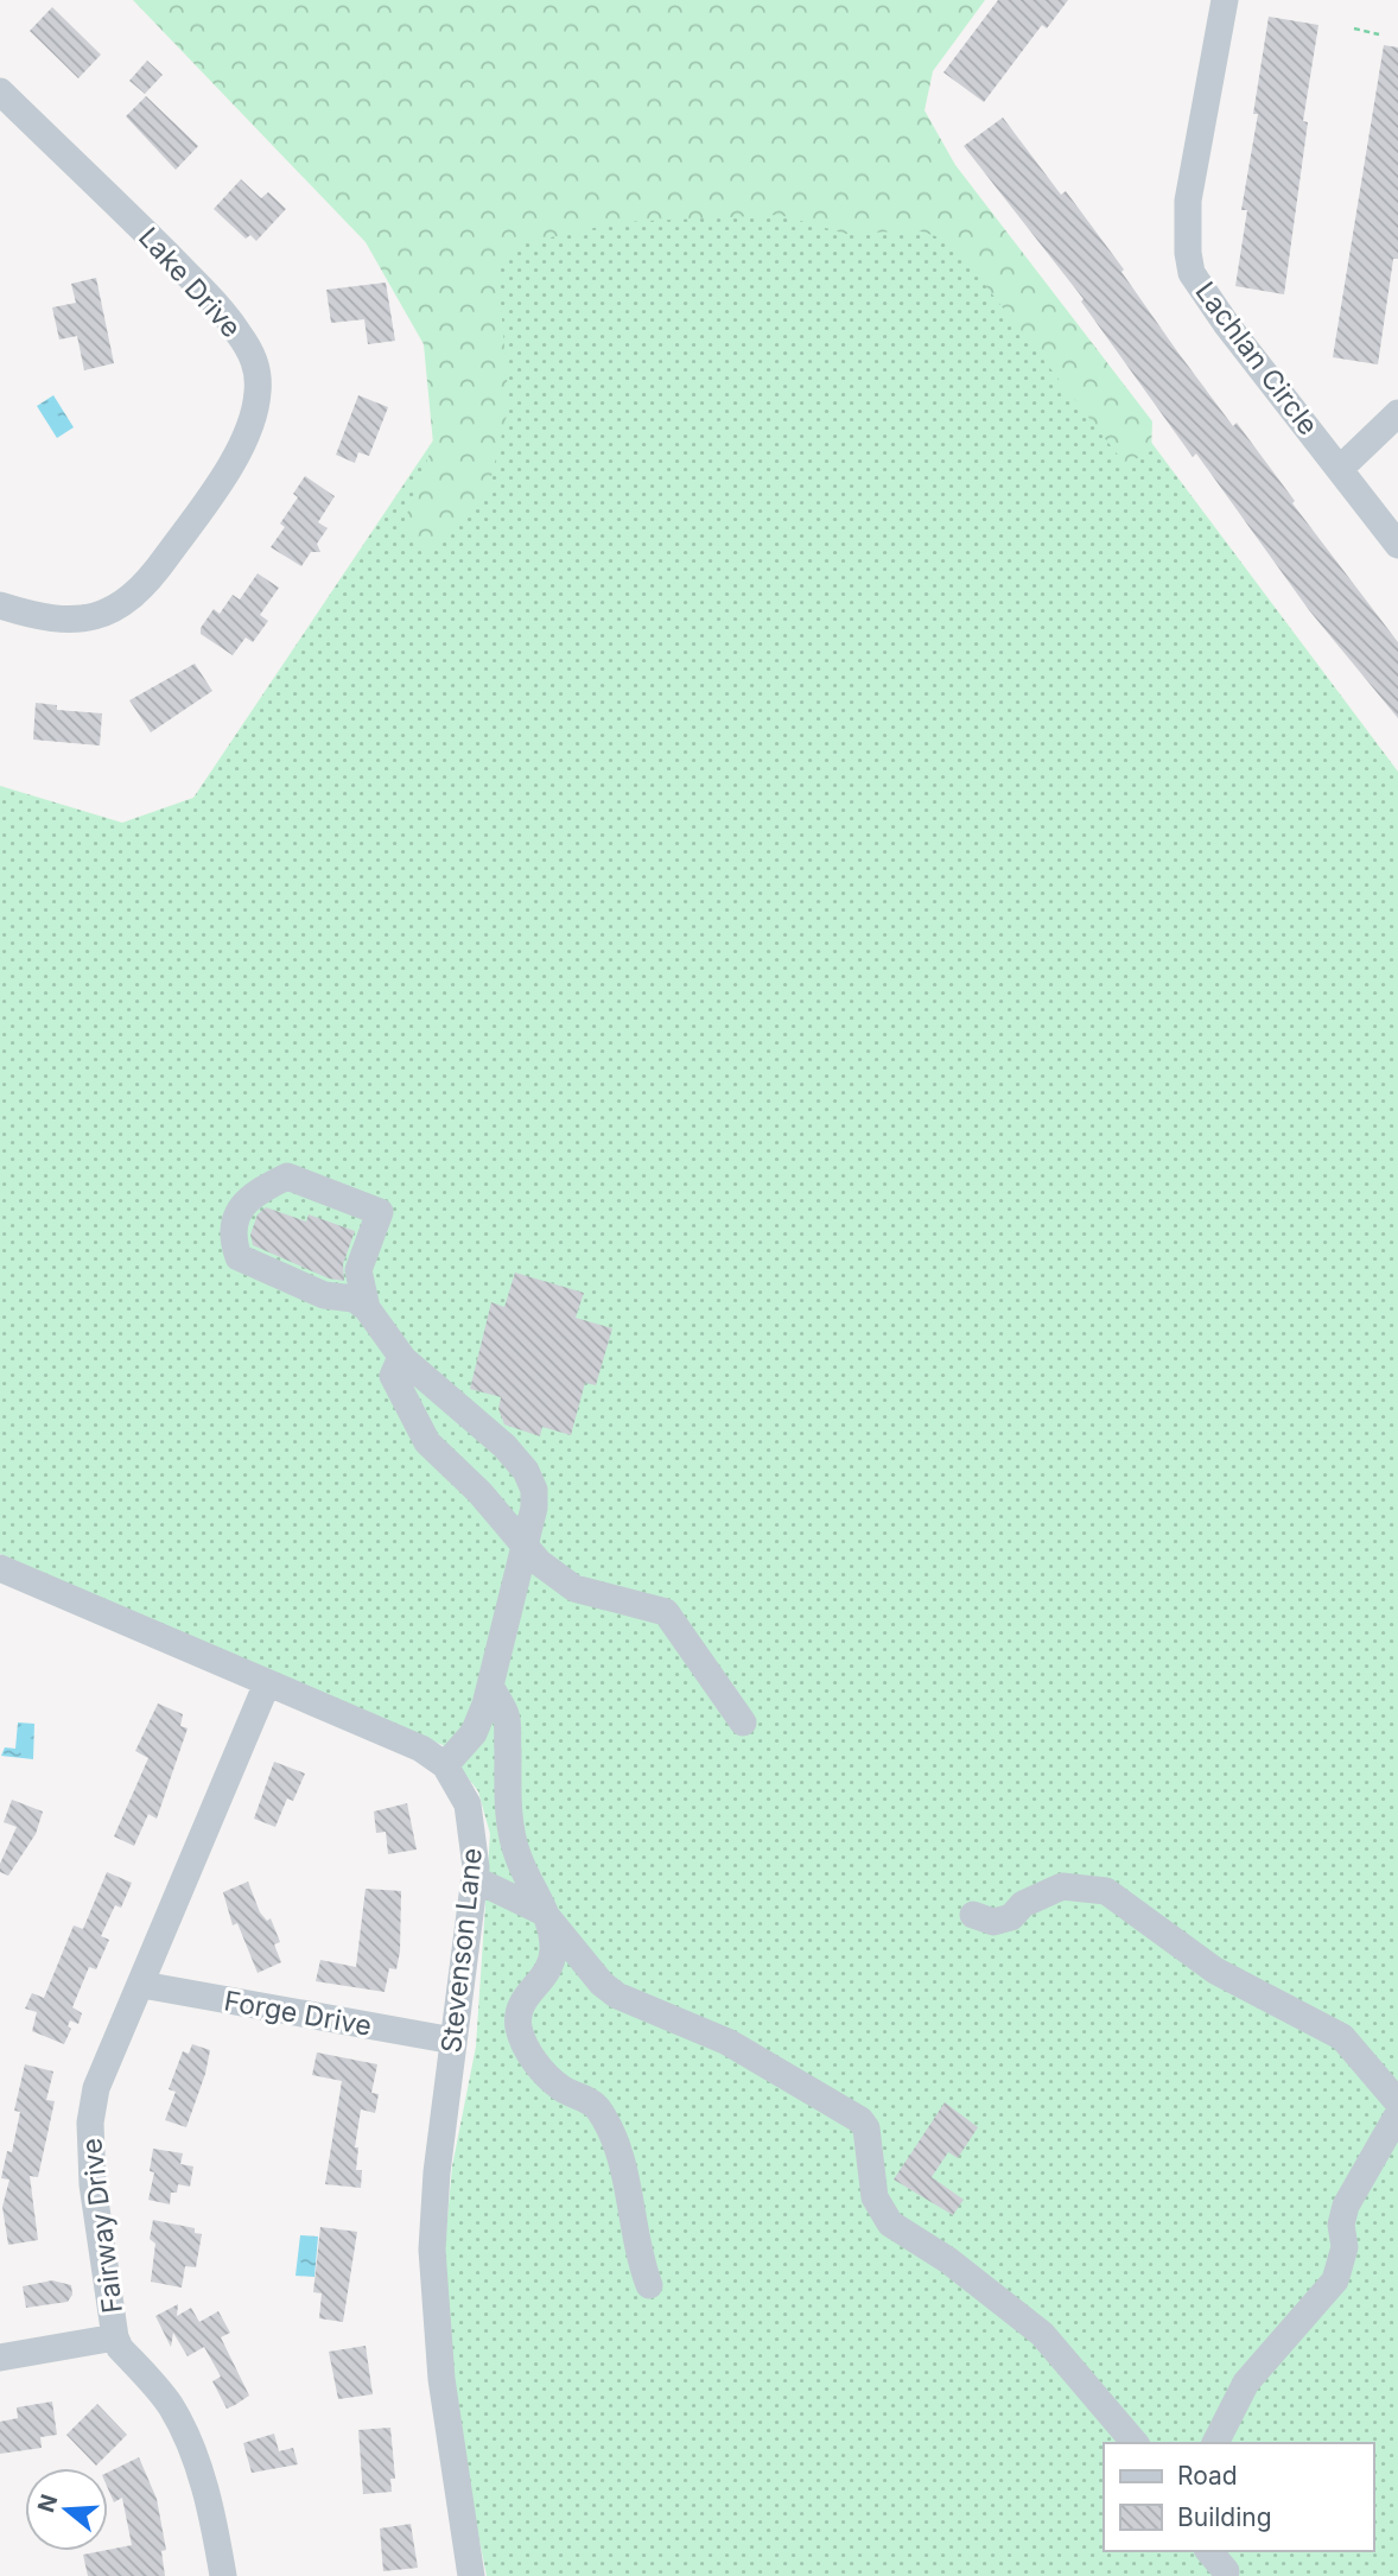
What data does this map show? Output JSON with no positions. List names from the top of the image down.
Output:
{
  "streets": {
    "street": [
      "Lake Drive",
      "Lachlan Circle",
      "Stevenson Lane",
      "Forge Drive",
      "Fairway Drive"
    ]
  },
  "crossings": [
    ["Stevenson Lane", "Forge Drive"],
    ["Forge Drive", "Fairway Drive"]
  ],
  "legend": ["Road", "Building"],
  "north": "left"
}
